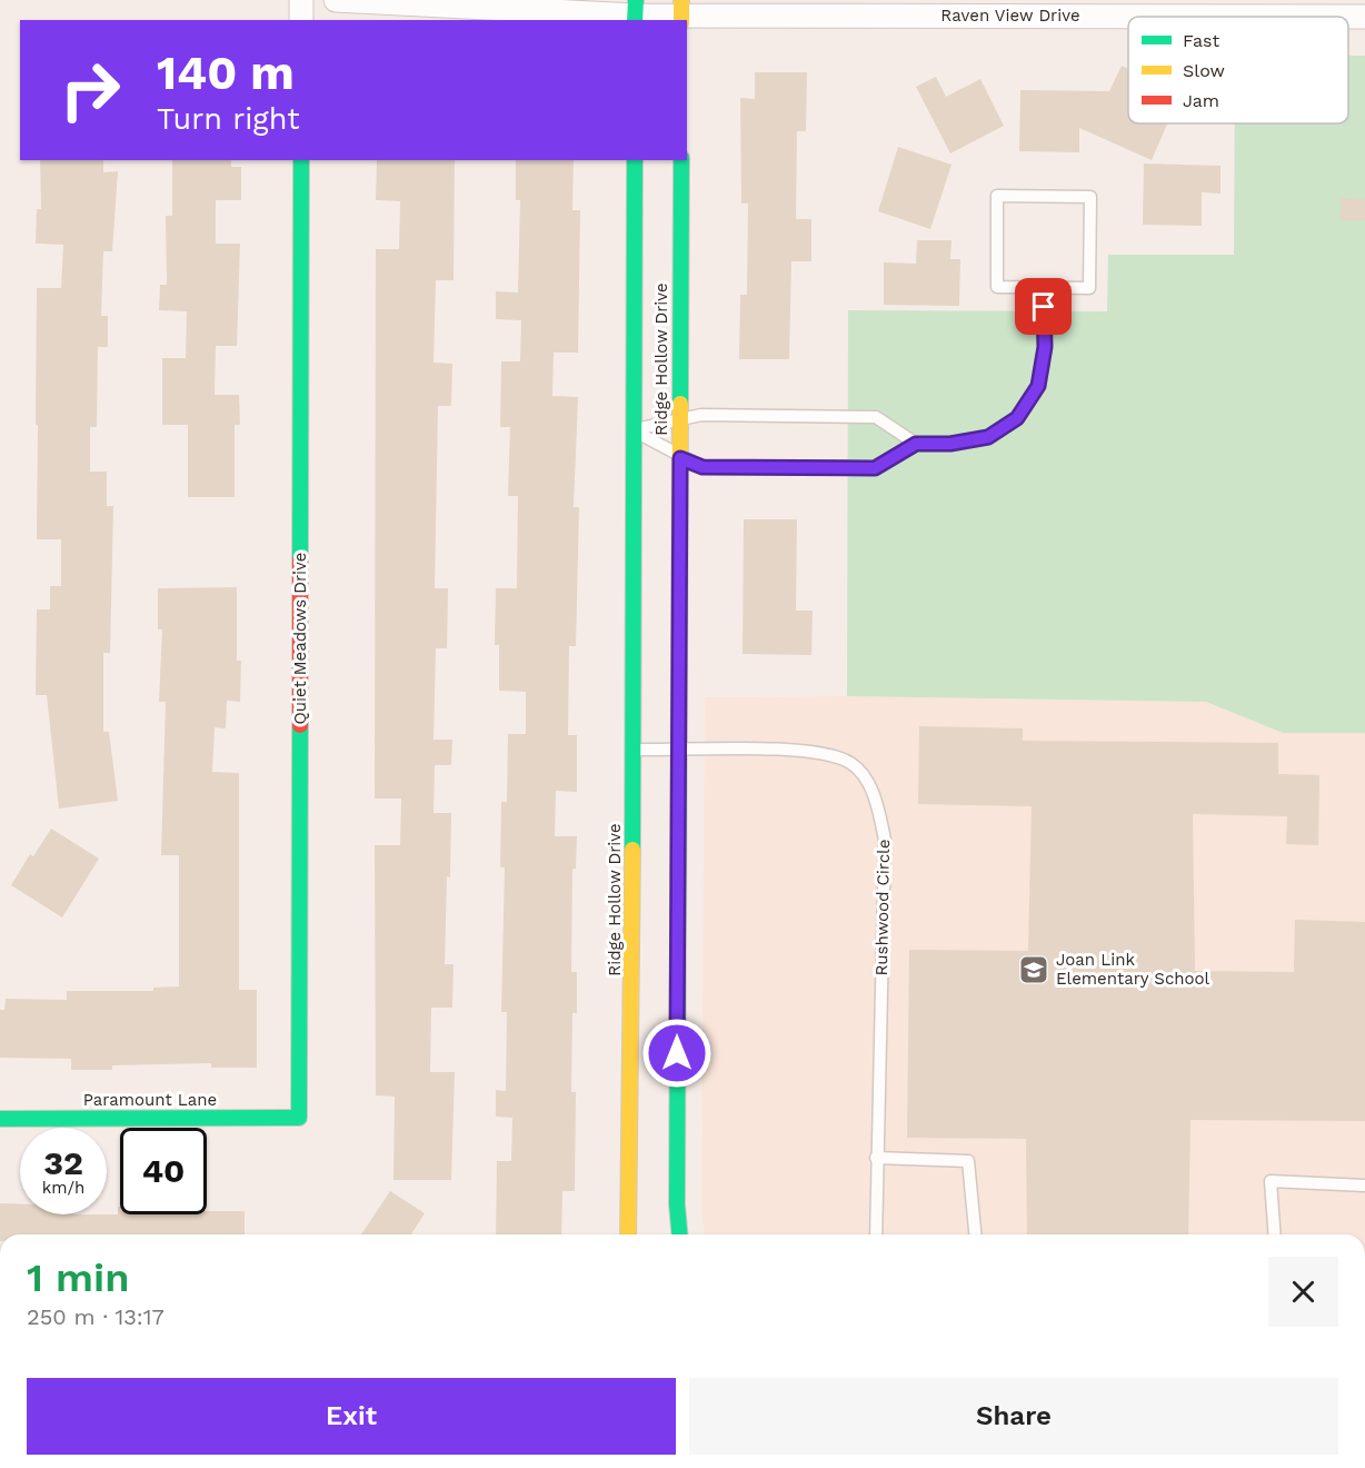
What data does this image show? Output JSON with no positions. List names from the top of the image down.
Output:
{
  "streets": {
    "street": [
      "Raven View Drive",
      "Ridge Hollow Drive",
      "Quiet Meadows Drive",
      "Paramount Lane"
    ],
    "lane": ["Rushwood Circle"]
  },
  "crossings": [
    ["Ridge Hollow Drive", "Rushwood Circle"],
    ["Quiet Meadows Drive", "Paramount Lane"]
  ],
  "places": {
    "school or university": ["Joan Link Elementary School"]
  },
  "legend": ["Fast", "Slow", "Jam"],
  "page": {
    "turn": ["140 m", "Turn right"],
    "speed": "32 km/h",
    "limit": "40",
    "heading": ["1 min", "250 m · 13:17"],
    "buttons": ["Exit", "Share"]
  }
}
